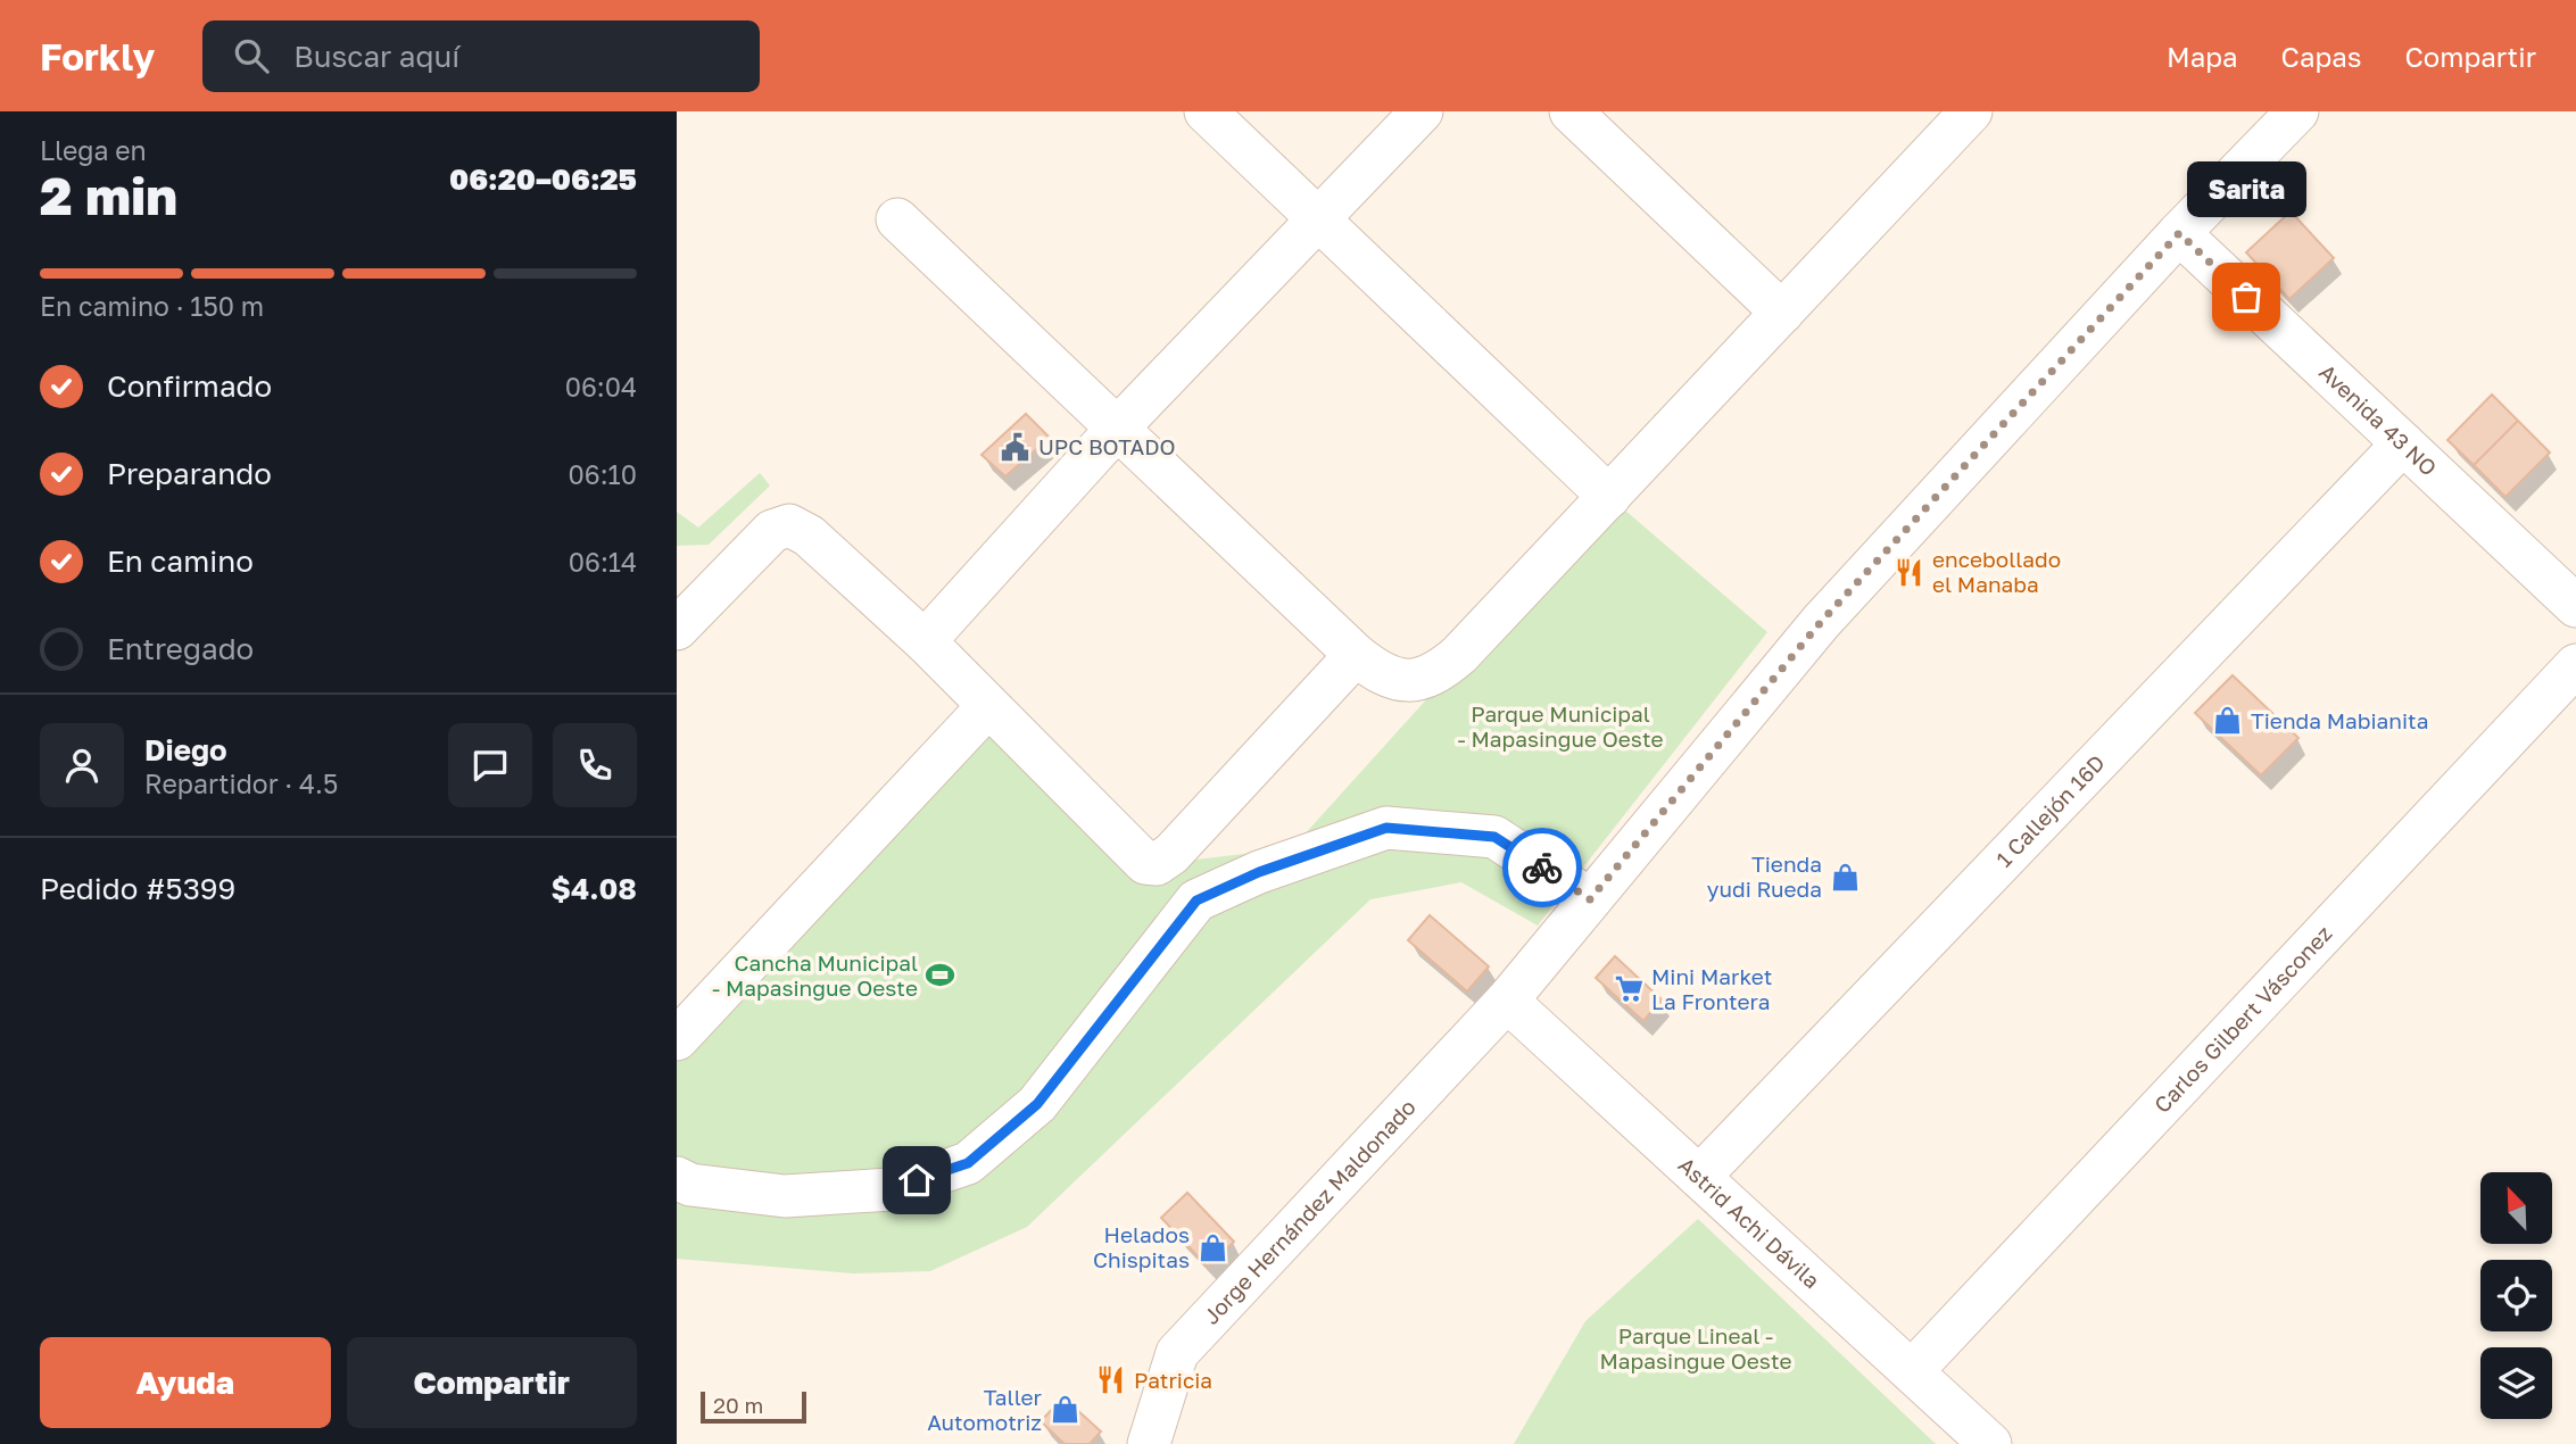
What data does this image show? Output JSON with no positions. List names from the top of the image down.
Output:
{
  "streets": {
    "street": [
      "Avenida 43 NO",
      "1 Callejón 16D",
      "Carlos Gilbert Vásconez",
      "Jorge Hernández Maldonado",
      "Astrid Achi Dávila"
    ]
  },
  "crossings": [
    ["Avenida 43 NO", "1 Callejón 16D"],
    ["Avenida 43 NO", "Jorge Hernández Maldonado"],
    ["1 Callejón 16D", "Astrid Achi Dávila"],
    ["Carlos Gilbert Vásconez", "Astrid Achi Dávila"],
    ["Jorge Hernández Maldonado", "Astrid Achi Dávila"]
  ],
  "parks": ["Parque Municipal - Mapasingue Oeste", "Parque Lineal - Mapasingue Oeste"],
  "places": {
    "other": ["Sarita"],
    "public building": ["UPC BOTADO"],
    "restaurant": ["encebollado el Manaba", "Patricia"],
    "shop": [
      "Tienda Mabianita",
      "Tienda yudi Rueda",
      "Helados Chispitas",
      "Taller Automotriz"
    ],
    "sports": ["Cancha Municipal - Mapasingue Oeste"],
    "supermarket": ["Mini Market La Frontera"]
  },
  "scale_bar": "20 m",
  "north": "top left",
  "page": {
    "header": "Forkly",
    "search": "Buscar aquí",
    "nav": ["Mapa", "Capas", "Compartir"],
    "heading": ["2 min", "Llega en", "06:20–06:25"],
    "panel": [
      "Diego",
      "Repartidor · 4.5",
      "Pedido #5399",
      "$4.08"
    ],
    "bubble": "Sarita",
    "bar": "En camino · 150 m",
    "list": [
      ["Confirmado", "06:04"],
      ["Preparando", "06:10"],
      ["En camino", "06:14"],
      "Entregado"
    ],
    "buttons": ["Ayuda", "Compartir"],
    "scale": "20 m"
  }
}
